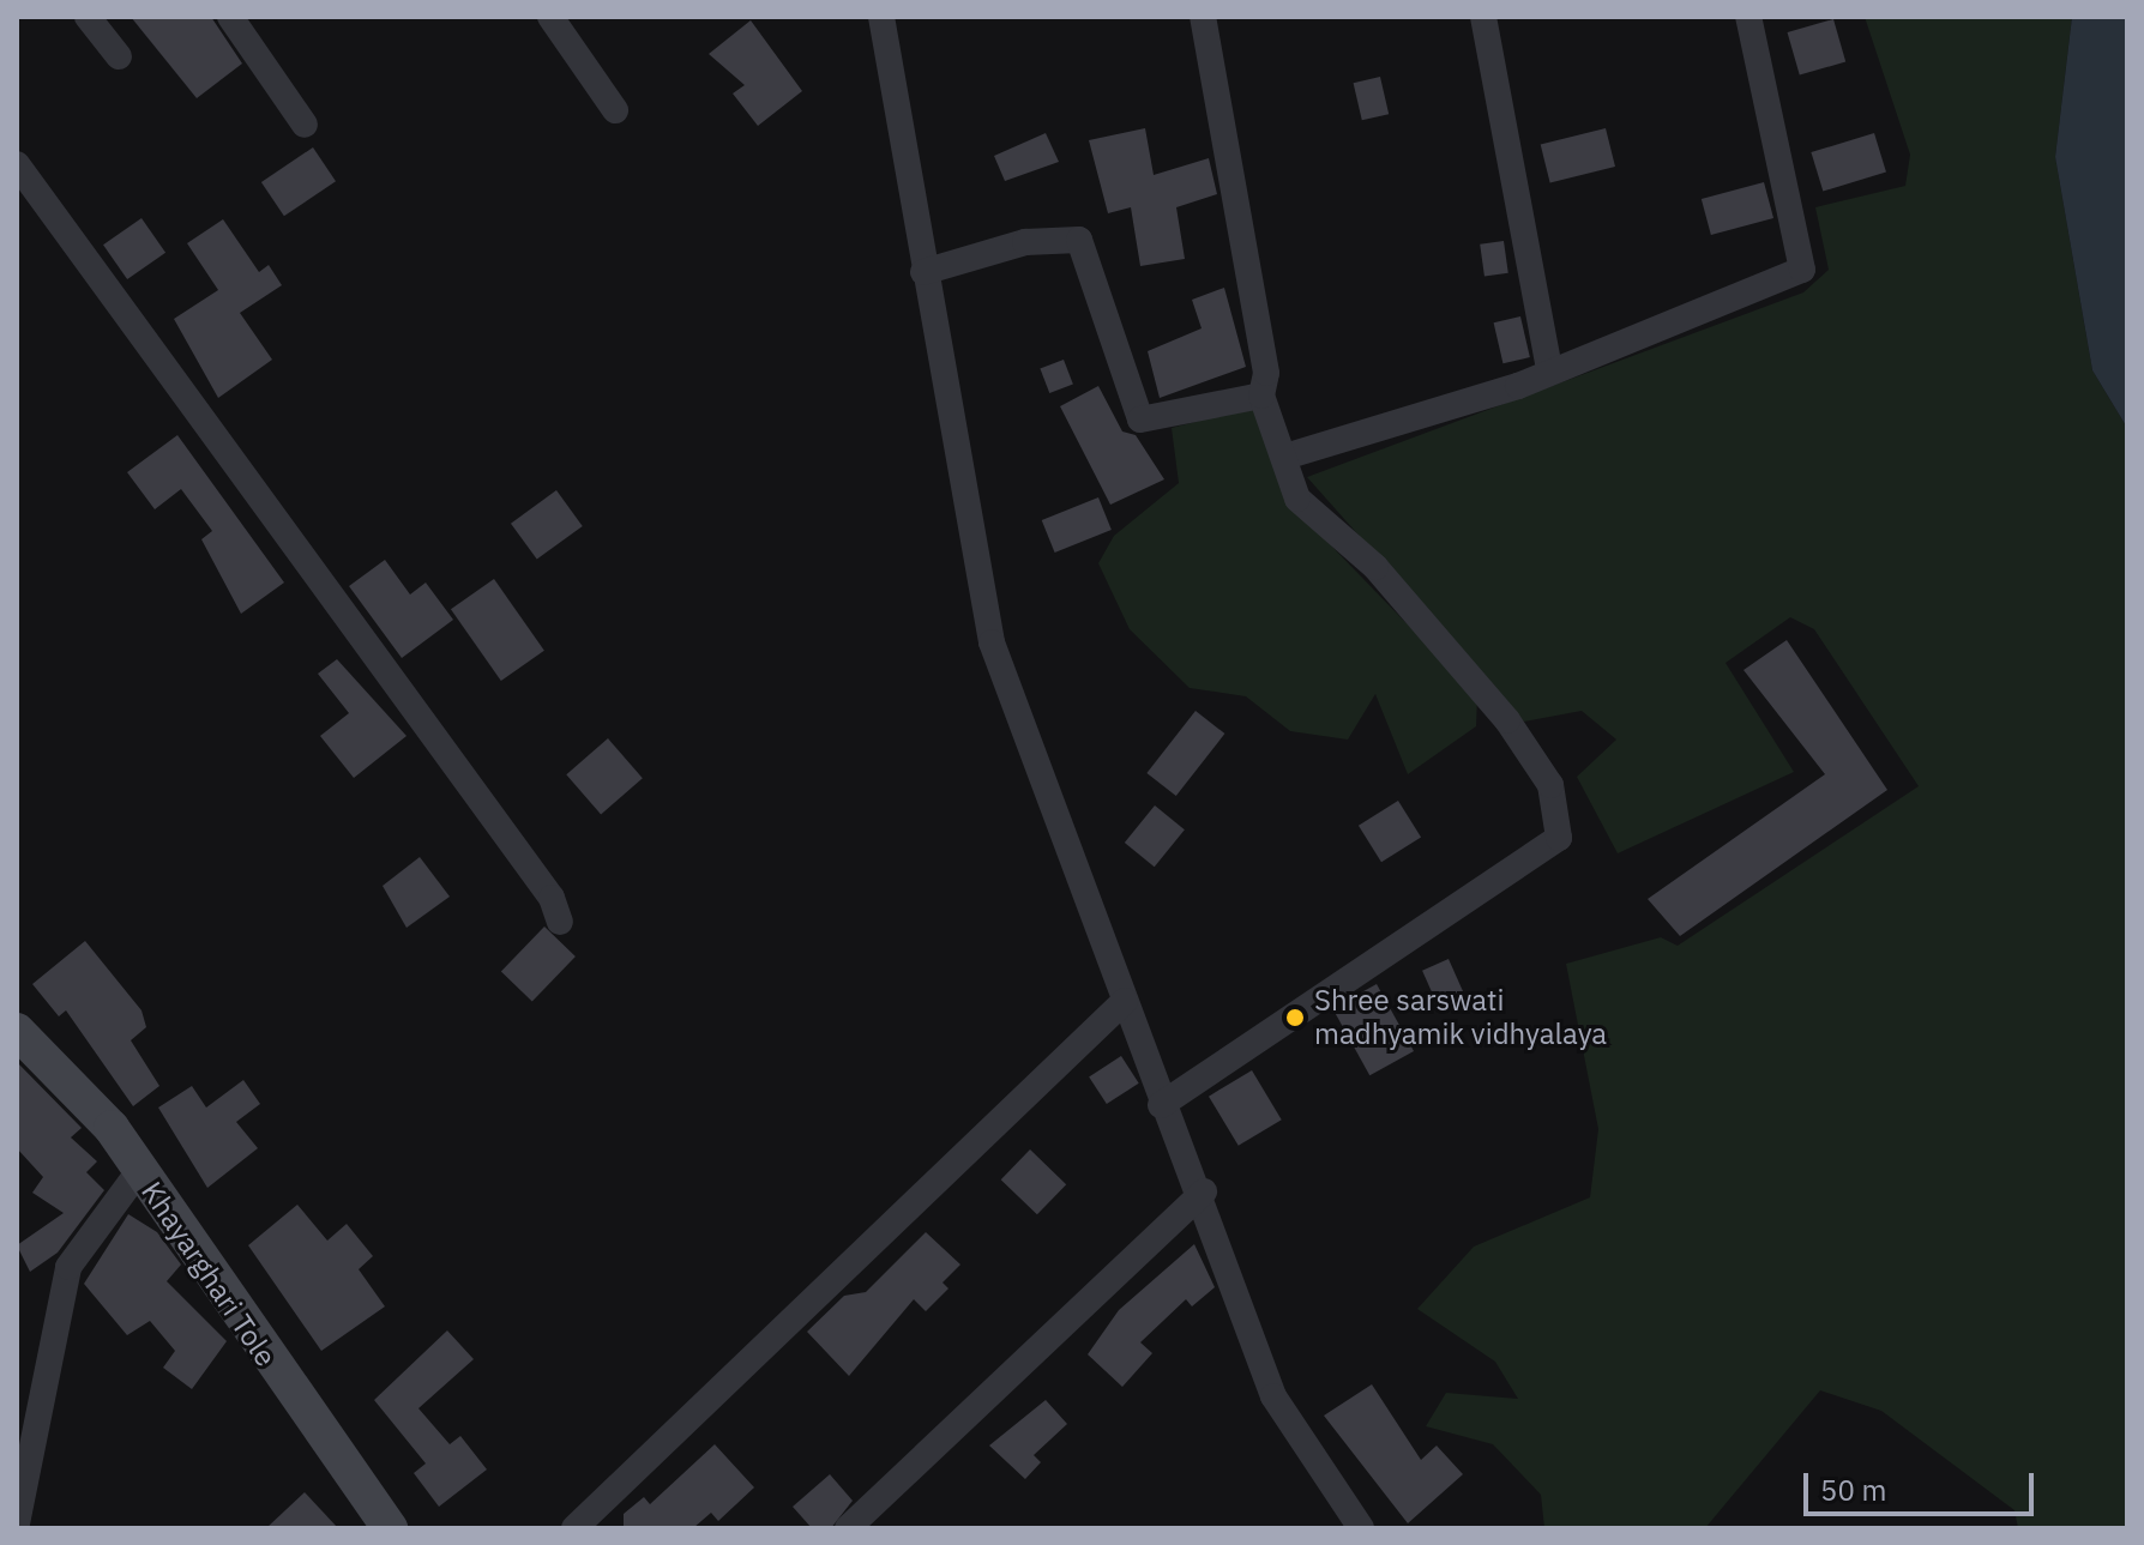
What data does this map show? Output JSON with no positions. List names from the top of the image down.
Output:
{
  "streets": {
    "street": ["Khayarghari Tole"]
  },
  "places": ["Shree sarswati madhyamik vidhyalaya"],
  "scale_bar": "50 m"
}
